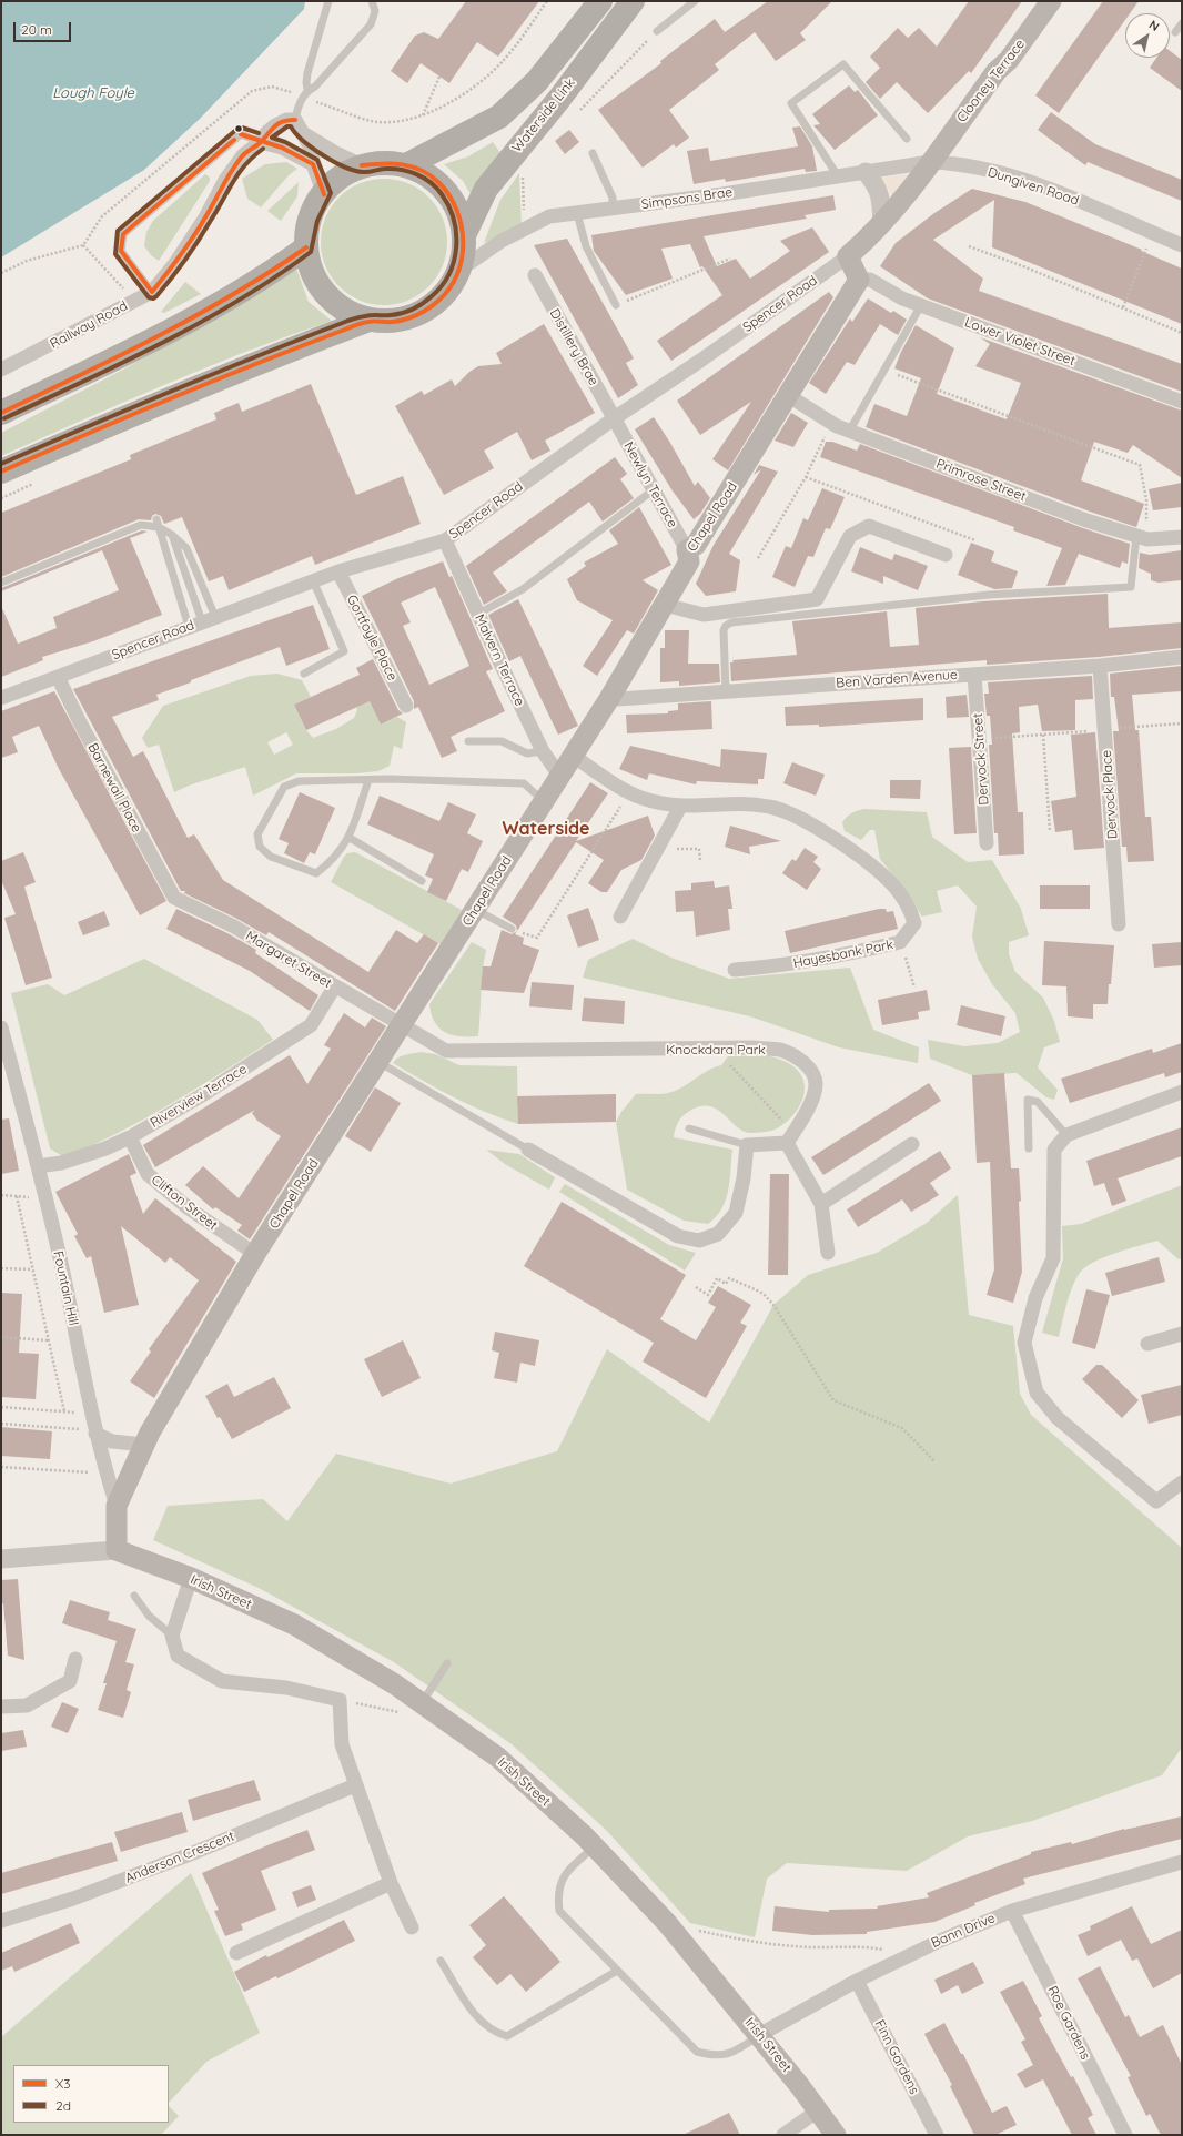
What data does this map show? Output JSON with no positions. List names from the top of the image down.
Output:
{
  "streets": {
    "highway": ["Waterside Link"],
    "main road": [
      "Clooney Terrace",
      "Chapel Road",
      "Fountain Hill",
      "Irish Street"
    ],
    "street": [
      "Dungiven Road",
      "Simpsons Brae",
      "Spencer Road",
      "Railway Road",
      "Lower Violet Street",
      "Distillery Brae",
      "Primrose Street",
      "Newlyn Terrace",
      "Gortfoyle Place",
      "Malvern Terrace",
      "Ben Varden Avenue",
      "Dervock Street",
      "Barnewall Place",
      "Dervock Place",
      "Hayesbank Park",
      "Margaret Street",
      "Knockdara Park",
      "Riverview Terrace",
      "Clifton Street",
      "Anderson Crescent",
      "Bann Drive",
      "Roe Gardens",
      "Finn Gardens"
    ]
  },
  "crossings": [
    ["Clooney Terrace", "Dungiven Road"],
    ["Clooney Terrace", "Simpsons Brae"],
    ["Clooney Terrace", "Spencer Road"],
    ["Dungiven Road", "Simpsons Brae"],
    ["Spencer Road", "Distillery Brae"],
    ["Spencer Road", "Newlyn Terrace"],
    ["Spencer Road", "Gortfoyle Place"],
    ["Spencer Road", "Malvern Terrace"],
    ["Spencer Road", "Barnewall Place"],
    ["Lower Violet Street", "Chapel Road"],
    ["Distillery Brae", "Newlyn Terrace"],
    ["Primrose Street", "Chapel Road"],
    ["Newlyn Terrace", "Chapel Road"],
    ["Chapel Road", "Malvern Terrace"],
    ["Chapel Road", "Ben Varden Avenue"],
    ["Chapel Road", "Hayesbank Park"],
    ["Chapel Road", "Margaret Street"],
    ["Chapel Road", "Knockdara Park"],
    ["Chapel Road", "Clifton Street"],
    ["Chapel Road", "Fountain Hill"],
    ["Ben Varden Avenue", "Dervock Street"],
    ["Ben Varden Avenue", "Dervock Place"],
    ["Barnewall Place", "Margaret Street"],
    ["Margaret Street", "Knockdara Park"],
    ["Margaret Street", "Riverview Terrace"],
    ["Riverview Terrace", "Clifton Street"],
    ["Riverview Terrace", "Fountain Hill"],
    ["Fountain Hill", "Irish Street"],
    ["Irish Street", "Bann Drive"],
    ["Bann Drive", "Roe Gardens"],
    ["Bann Drive", "Finn Gardens"]
  ],
  "districts": ["Waterside"],
  "water": ["Lough Foyle"],
  "lines": ["transit line X3", "transit line 2d"],
  "legend": ["X3", "2d"],
  "scale_bar": "20 m",
  "north": "top right"
}
